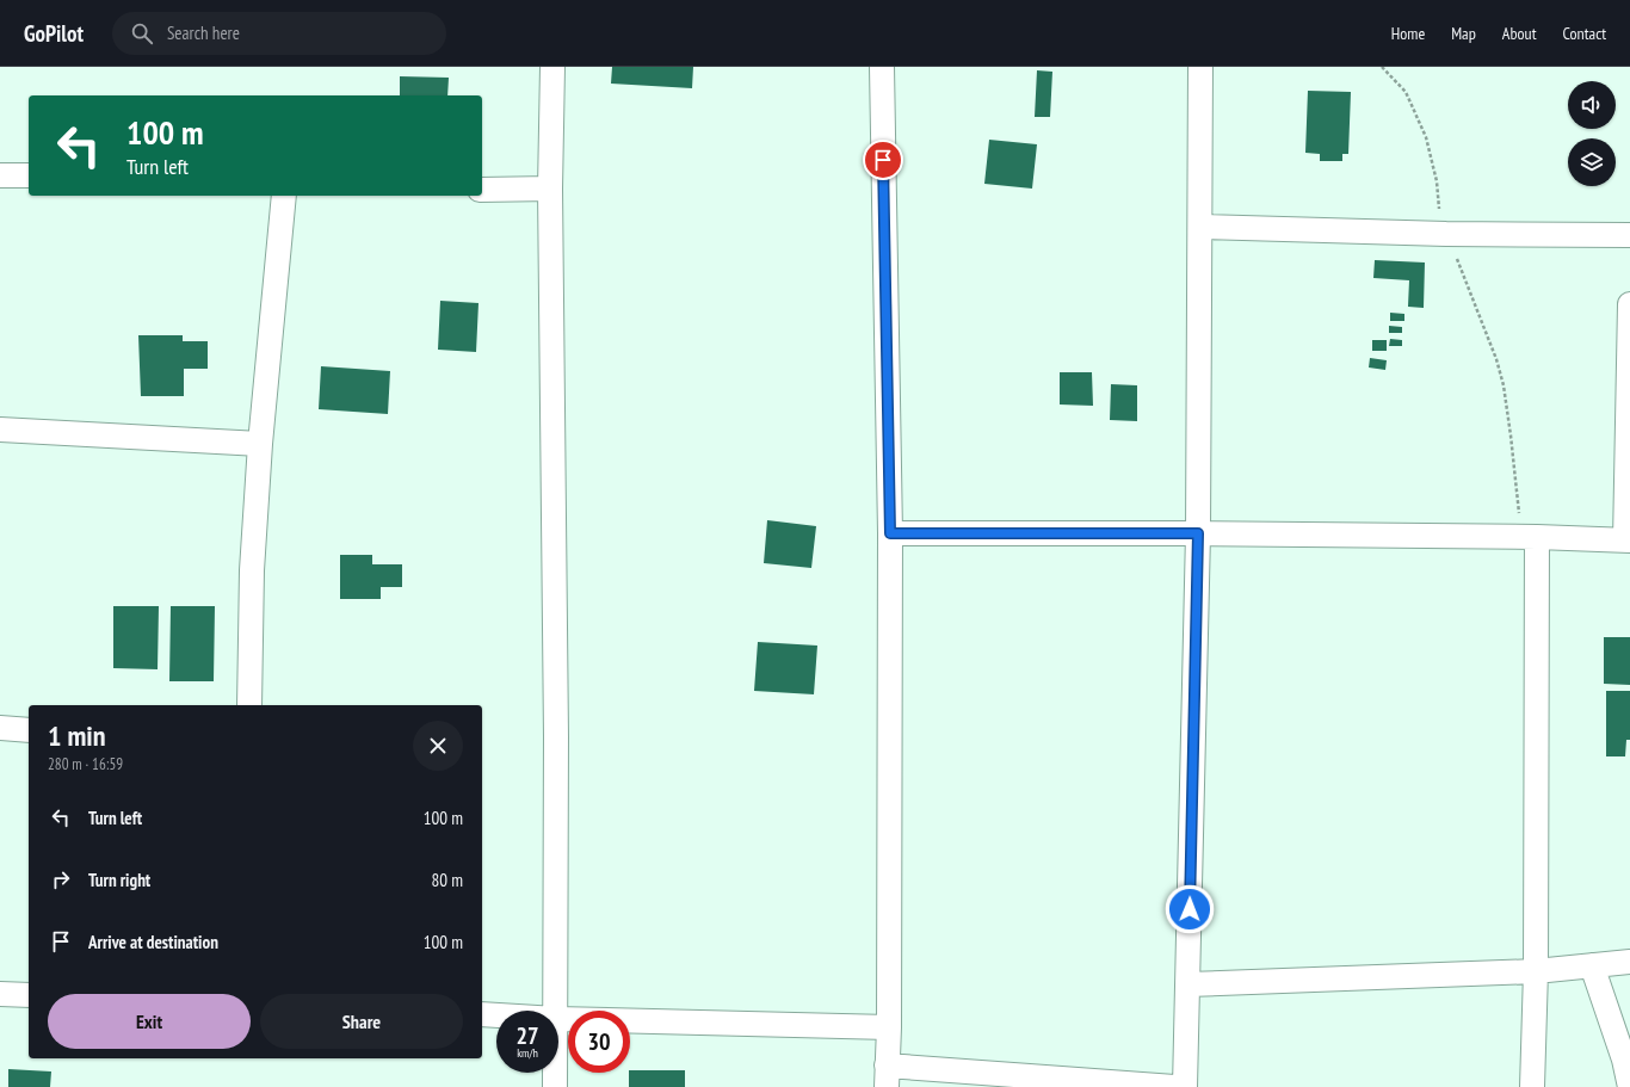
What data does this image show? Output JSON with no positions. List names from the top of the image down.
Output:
{
  "page": {
    "header": "GoPilot",
    "search": "Search here",
    "nav": [
      "Home",
      "Map",
      "About",
      "Contact"
    ],
    "turn": ["100 m", "Turn left"],
    "heading": ["1 min", "280 m · 16:59"],
    "list": [
      {
        "name": "Turn left",
        "value": "100 m"
      },
      {
        "name": "Turn right",
        "value": "80 m"
      },
      {
        "name": "Arrive at destination",
        "value": "100 m"
      }
    ],
    "buttons": ["Exit", "Share"],
    "speed": "27 km/h",
    "limit": "30"
  }
}
